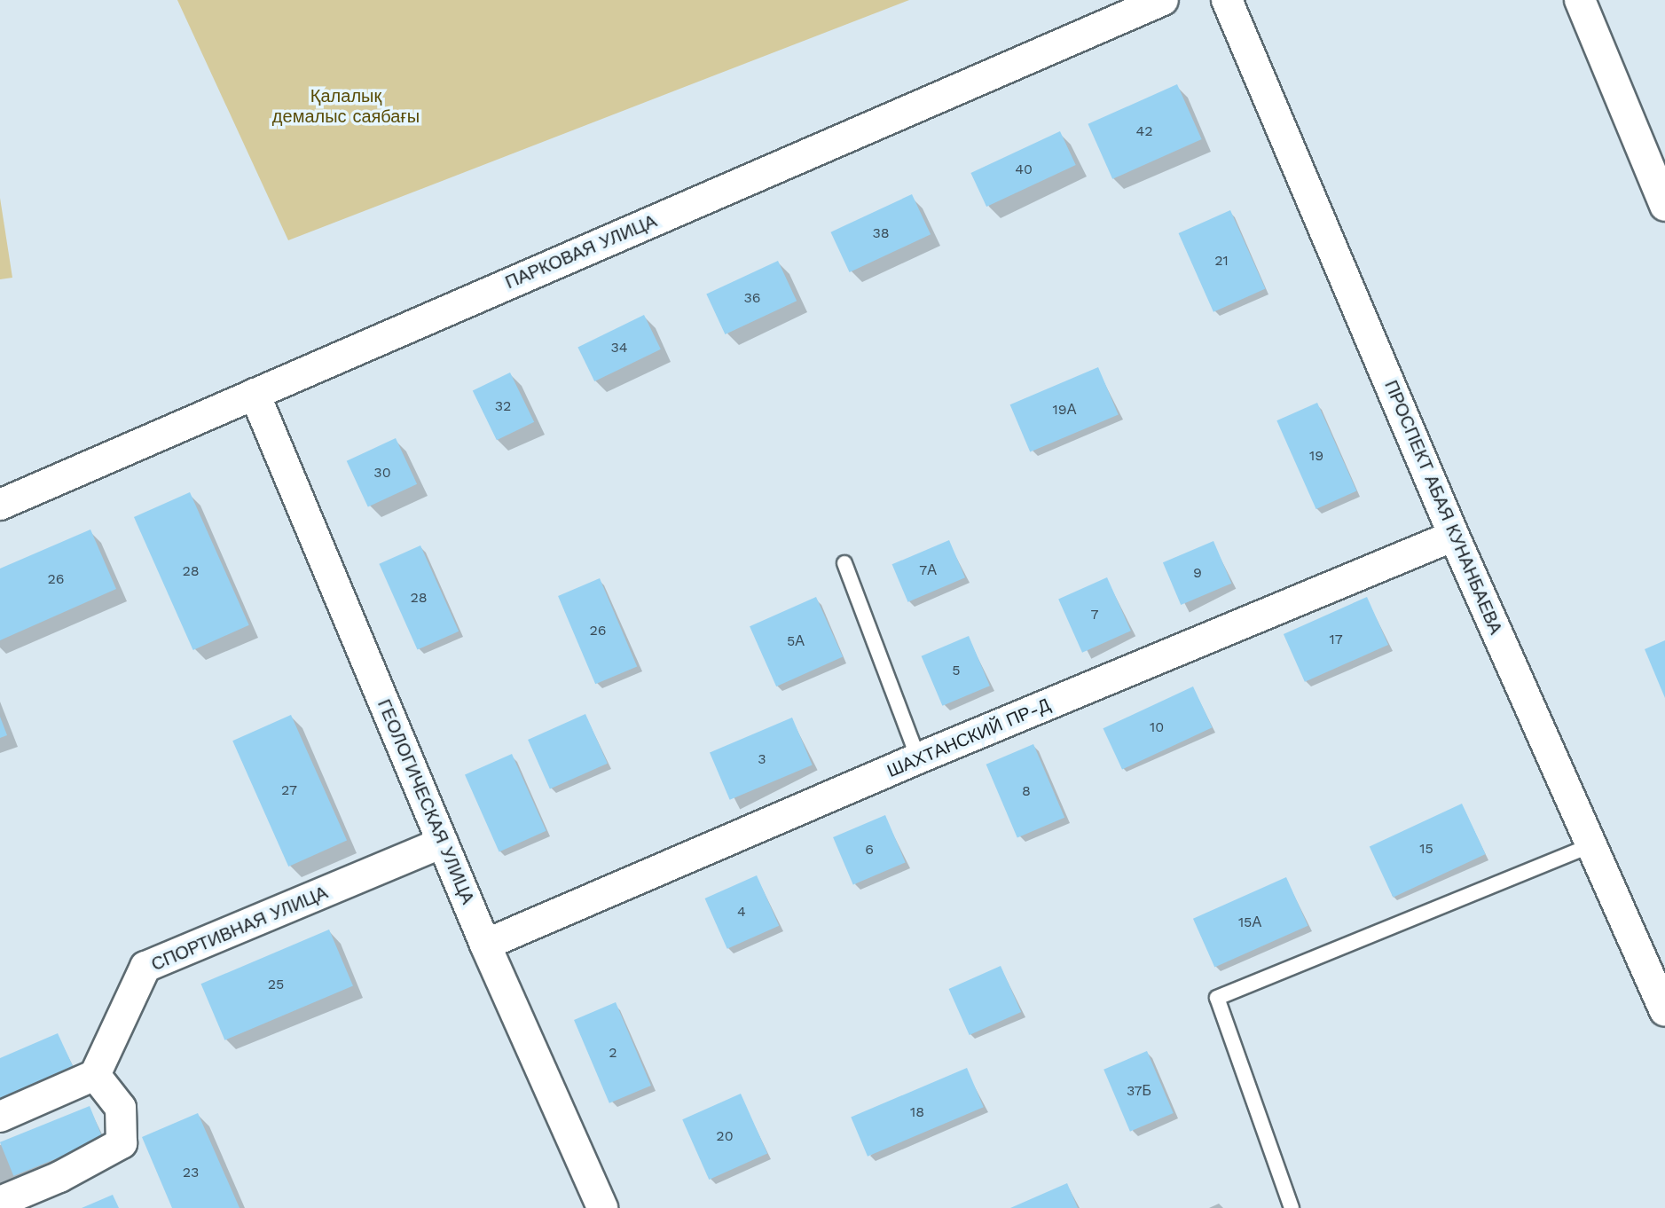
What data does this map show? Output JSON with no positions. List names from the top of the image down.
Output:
{
  "streets": {
    "street": [
      "ПАРКОВАЯ УЛИЦА",
      "ПРОСПЕКТ АБАЯ КУНАНБАЕВА",
      "ШАХТАНСКИЙ ПР-Д",
      "ГЕОЛОГИЧЕСКАЯ УЛИЦА",
      "СПОРТИВНАЯ УЛИЦА"
    ]
  },
  "crossings": [
    ["ПАРКОВАЯ УЛИЦА", "ГЕОЛОГИЧЕСКАЯ УЛИЦА"],
    ["ПРОСПЕКТ АБАЯ КУНАНБАЕВА", "ШАХТАНСКИЙ ПР-Д"],
    ["ШАХТАНСКИЙ ПР-Д", "ГЕОЛОГИЧЕСКАЯ УЛИЦА"],
    ["ГЕОЛОГИЧЕСКАЯ УЛИЦА", "СПОРТИВНАЯ УЛИЦА"]
  ],
  "parks": ["Қалалық демалыс саябағы"],
  "house_numbers": [
    "42",
    "40",
    "38",
    "21",
    "36",
    "34",
    "32",
    "19А",
    "19",
    "30",
    "7А",
    "28",
    "9",
    "26",
    "28",
    "7",
    "26",
    "17",
    "5А",
    "5",
    "10",
    "3",
    "27",
    "8",
    "15",
    "6",
    "4",
    "15А",
    "25",
    "2",
    "37Б",
    "18",
    "20",
    "23"
  ]
}
